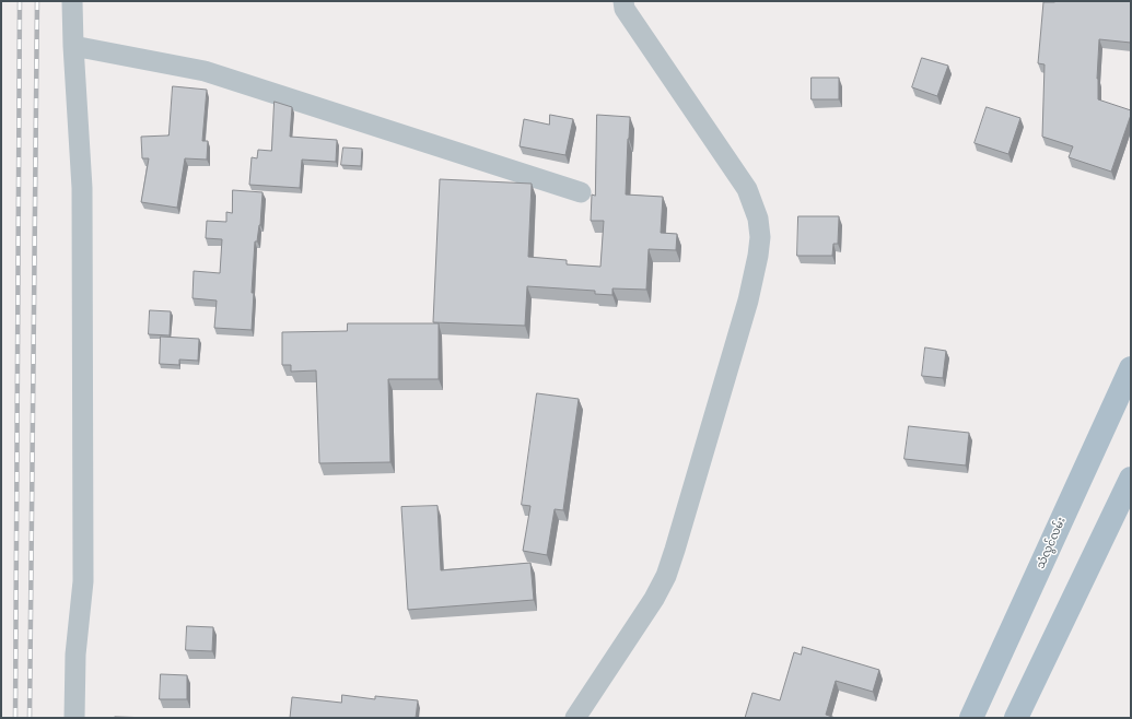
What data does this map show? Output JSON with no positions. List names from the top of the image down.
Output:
{
  "streets": {
    "main road": ["သံလွင်လမ်း"]
  }
}
